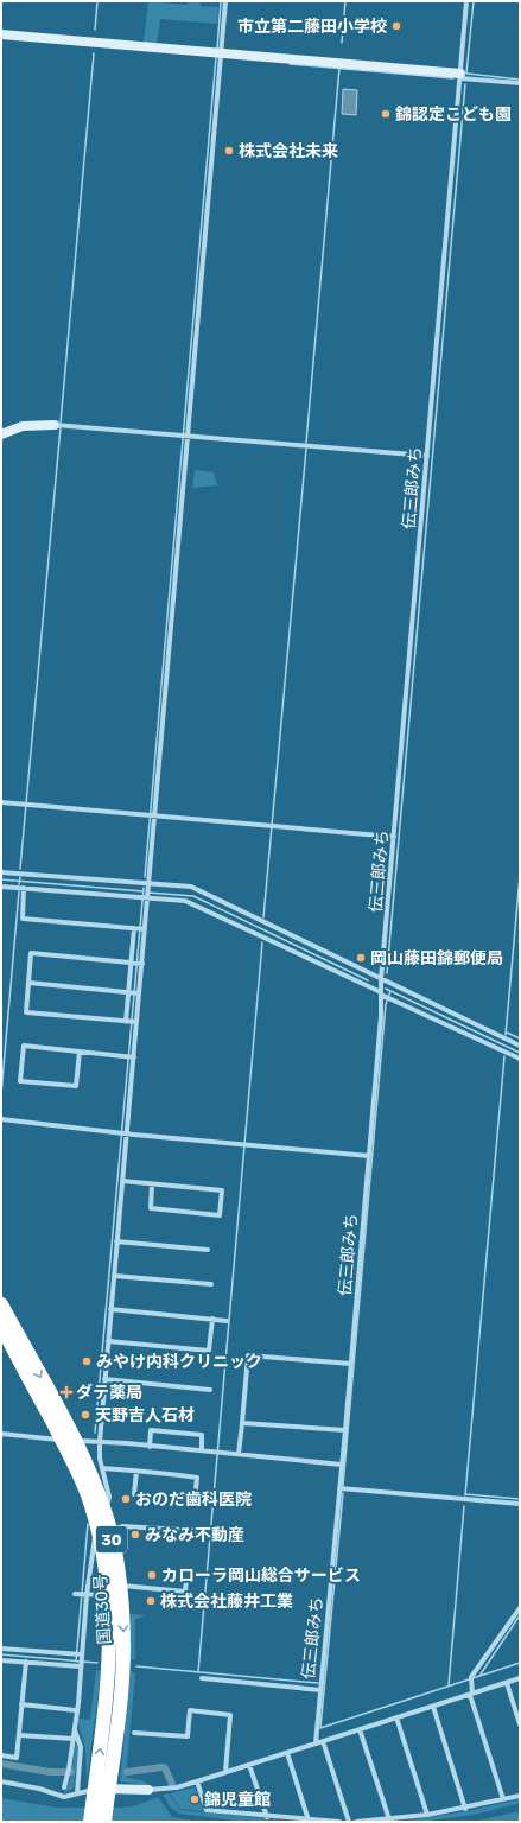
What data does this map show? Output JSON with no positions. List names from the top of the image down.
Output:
{
  "streets": {
    "highway": ["30", "国道30号"],
    "street": ["伝三郎みち"]
  },
  "places": {
    "other": [
      "市立第二藤田小学校",
      "錦認定こども園",
      "株式会社未来",
      "岡山藤田錦郵便局",
      "みやけ内科クリニック",
      "天野吉人石材",
      "おのだ歯科医院",
      "みなみ不動産",
      "カローラ岡山総合サービス",
      "株式会社藤井工業",
      "錦児童館"
    ],
    "health": ["ダテ薬局"]
  }
}
